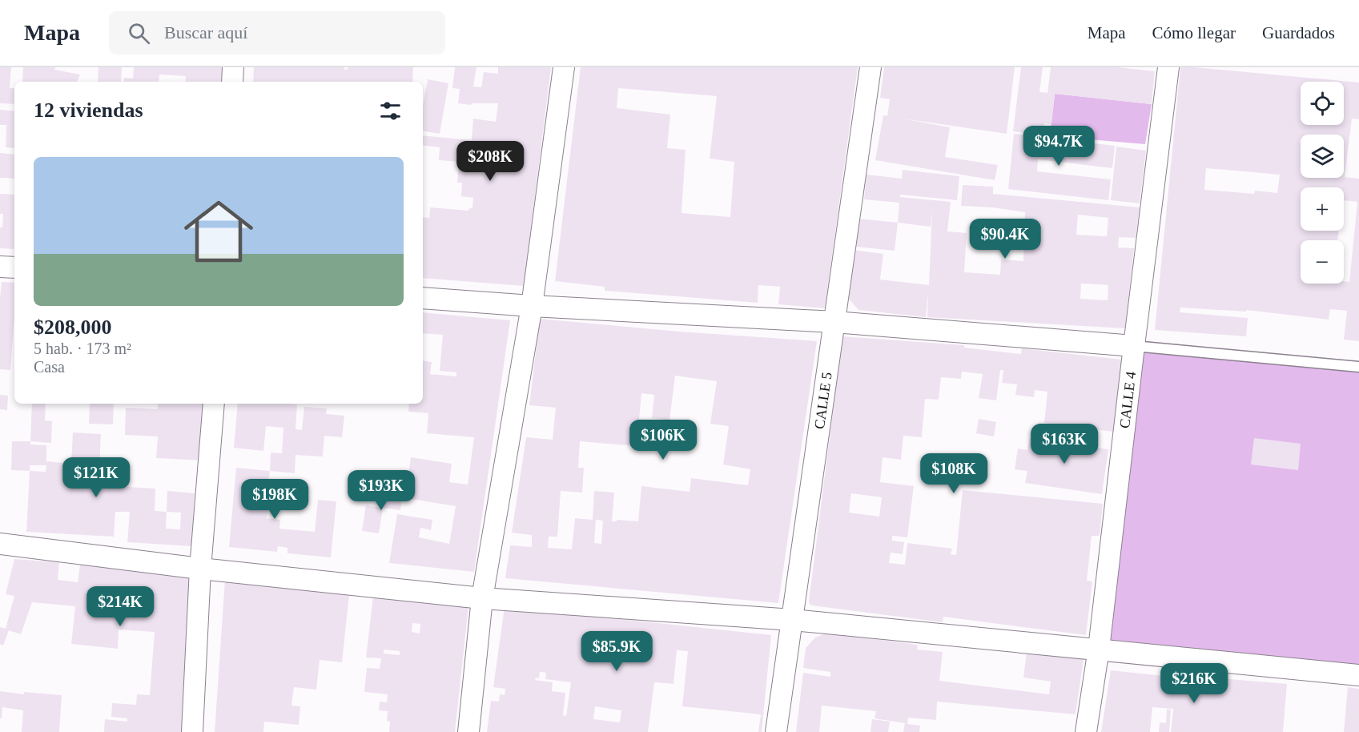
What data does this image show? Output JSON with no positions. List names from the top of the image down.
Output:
{
  "streets": {
    "street": ["CALLE 5", "CALLE 4"]
  },
  "page": {
    "header": "Mapa",
    "search": "Buscar aquí",
    "nav": ["Mapa", "Cómo llegar", "Guardados"],
    "map_buttons": ["+", "−"],
    "heading": "12 viviendas",
    "price": [
      "$94.7K",
      "$208K",
      "$90.4K",
      "$106K",
      "$163K",
      "$108K",
      "$121K",
      "$193K",
      "$198K",
      "$214K",
      "$85.9K",
      "$216K"
    ],
    "list": [
      {
        "name": "$208,000",
        "note": "5 hab. · 173 m² · Casa"
      }
    ]
  }
}
